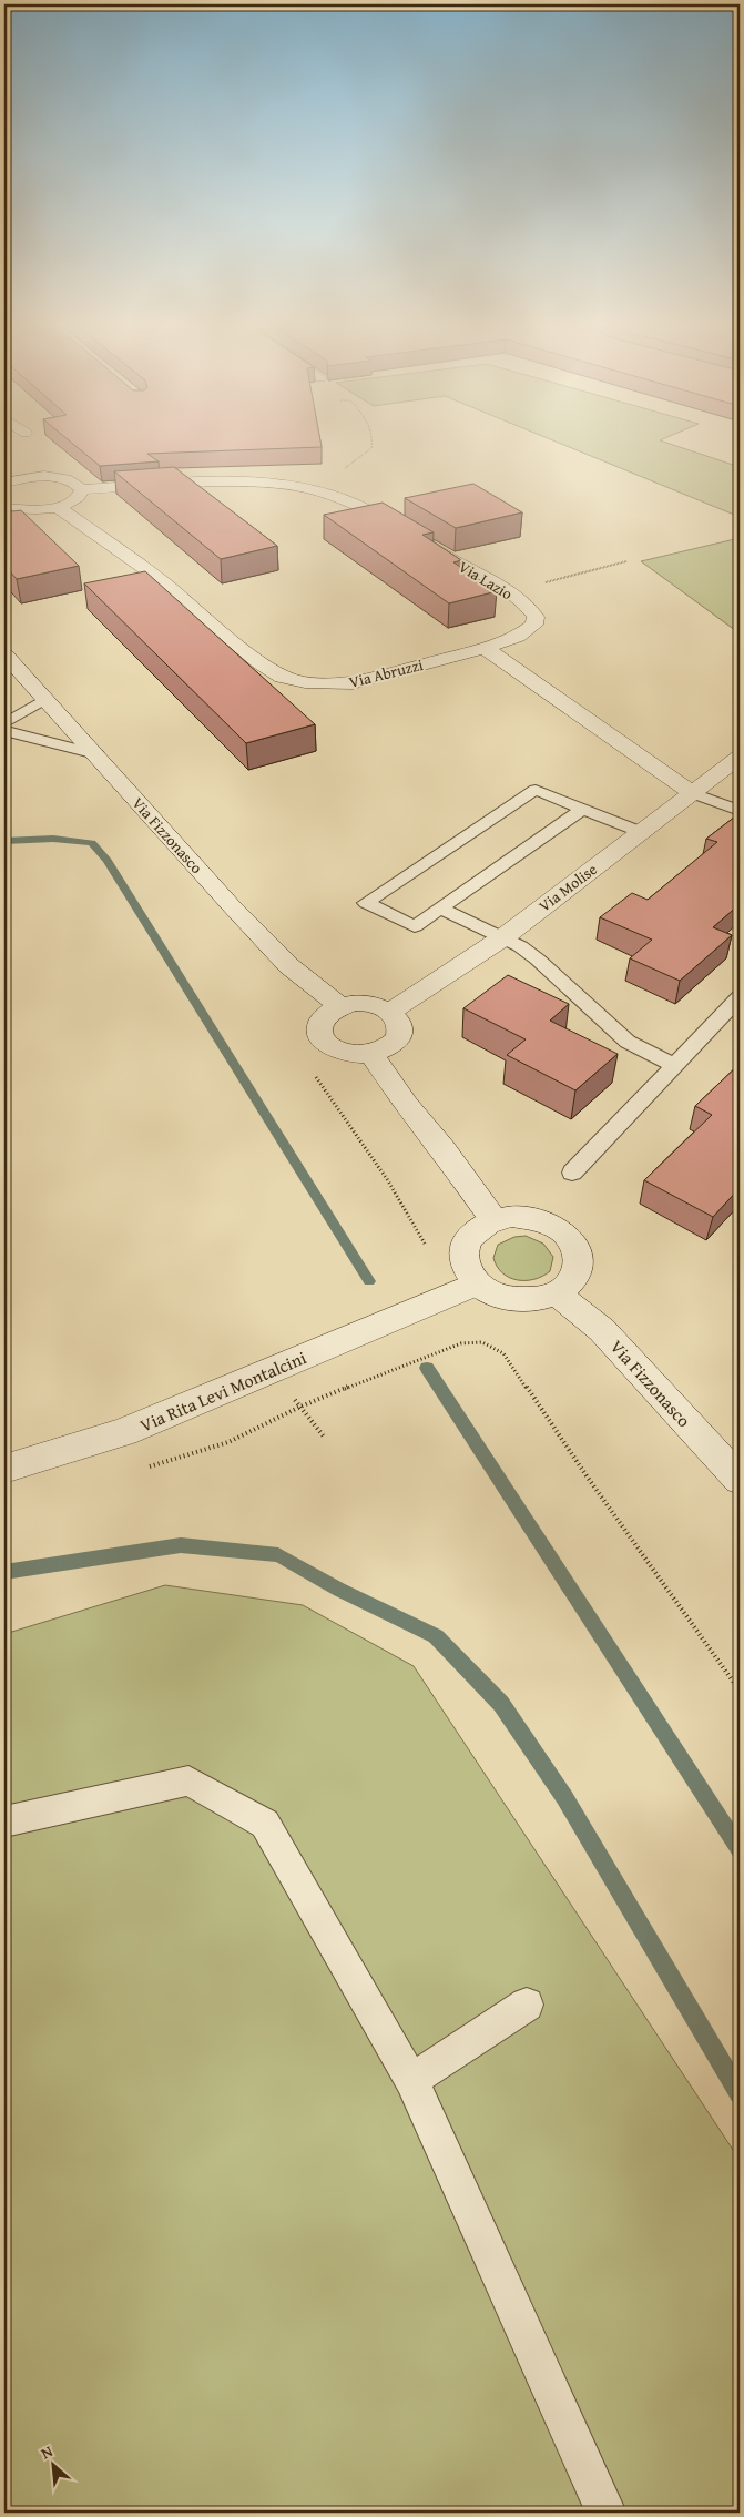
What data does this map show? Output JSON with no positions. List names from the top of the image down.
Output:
{
  "streets": {
    "street": [
      "Via Lazio",
      "Via Abruzzi",
      "Via Fizzonasco",
      "Via Molise",
      "Via Rita Levi Montalcini"
    ]
  },
  "crossings": [
    ["Via Lazio", "Via Abruzzi"],
    ["Via Fizzonasco", "Via Molise"],
    ["Via Fizzonasco", "Via Rita Levi Montalcini"]
  ],
  "north": "top left"
}
